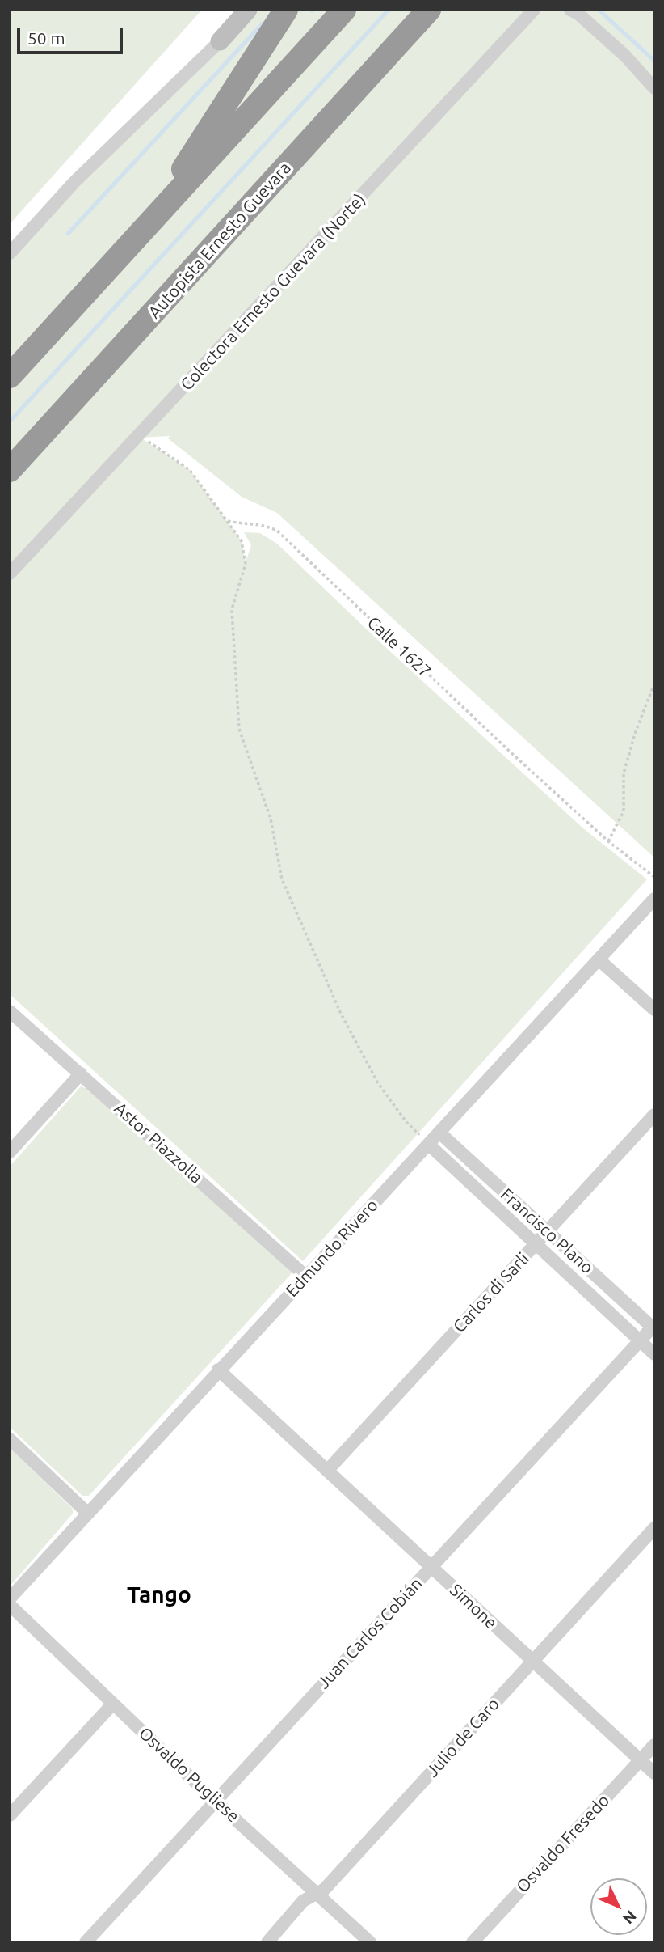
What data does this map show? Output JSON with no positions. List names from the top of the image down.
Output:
{
  "streets": {
    "highway": ["Autopista Ernesto Guevara"],
    "street": [
      "Colectora Ernesto Guevara (Norte)",
      "Astor Piazzolla",
      "Francisco Plano",
      "Edmundo Rivero",
      "Carlos di Sarli",
      "Simone",
      "Juan Carlos Cobián",
      "Julio de Caro",
      "Osvaldo Pugliese",
      "Osvaldo Fresedo"
    ],
    "path": ["Calle 1627"]
  },
  "crossings": [
    ["Astor Piazzolla", "Edmundo Rivero"],
    ["Francisco Plano", "Edmundo Rivero"],
    ["Francisco Plano", "Carlos di Sarli"],
    ["Francisco Plano", "Juan Carlos Cobián"],
    ["Edmundo Rivero", "Simone"],
    ["Carlos di Sarli", "Simone"],
    ["Simone", "Juan Carlos Cobián"],
    ["Simone", "Julio de Caro"],
    ["Simone", "Osvaldo Fresedo"],
    ["Juan Carlos Cobián", "Osvaldo Pugliese"],
    ["Julio de Caro", "Osvaldo Pugliese"]
  ],
  "districts": ["Tango"],
  "scale_bar": "50 m",
  "north": "bottom right"
}
